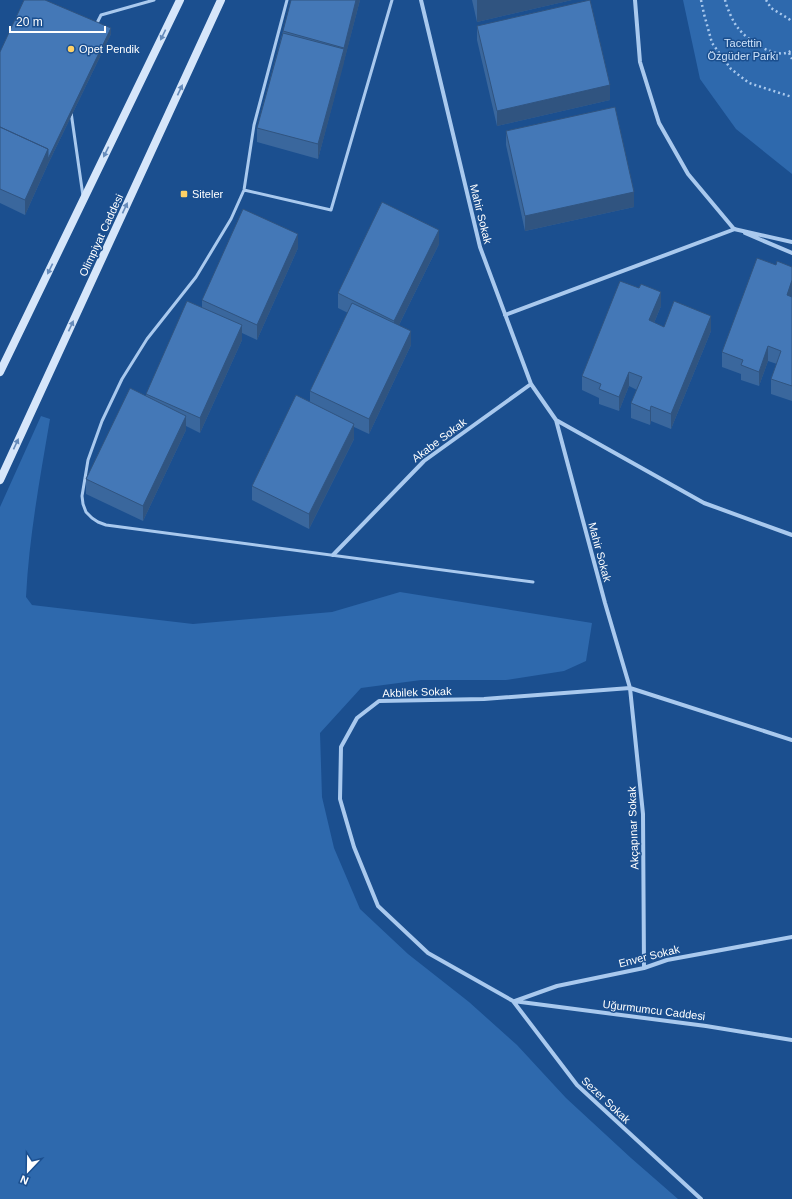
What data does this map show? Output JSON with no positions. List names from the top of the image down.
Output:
{
  "streets": {
    "main road": ["Olimpiyat Caddesi"],
    "street": [
      "Mahir Sokak",
      "Akabe Sokak",
      "Akbilek Sokak",
      "Akçapınar Sokak",
      "Enver Sokak",
      "Uğurmumcu Caddesi",
      "Sezer Sokak"
    ]
  },
  "crossings": [
    ["Mahir Sokak", "Akabe Sokak"],
    ["Mahir Sokak", "Akbilek Sokak"],
    ["Mahir Sokak", "Akçapınar Sokak"],
    ["Akbilek Sokak", "Akçapınar Sokak"],
    ["Akbilek Sokak", "Enver Sokak"],
    ["Akbilek Sokak", "Uğurmumcu Caddesi"],
    ["Akbilek Sokak", "Sezer Sokak"],
    ["Akçapınar Sokak", "Enver Sokak"],
    ["Enver Sokak", "Uğurmumcu Caddesi"],
    ["Enver Sokak", "Sezer Sokak"],
    ["Uğurmumcu Caddesi", "Sezer Sokak"]
  ],
  "parks": ["Tacettin Özgüder Parkı"],
  "places": {
    "other": ["Opet Pendik"],
    "transit": ["Siteler"]
  },
  "scale_bar": "20 m",
  "north": "bottom"
}
